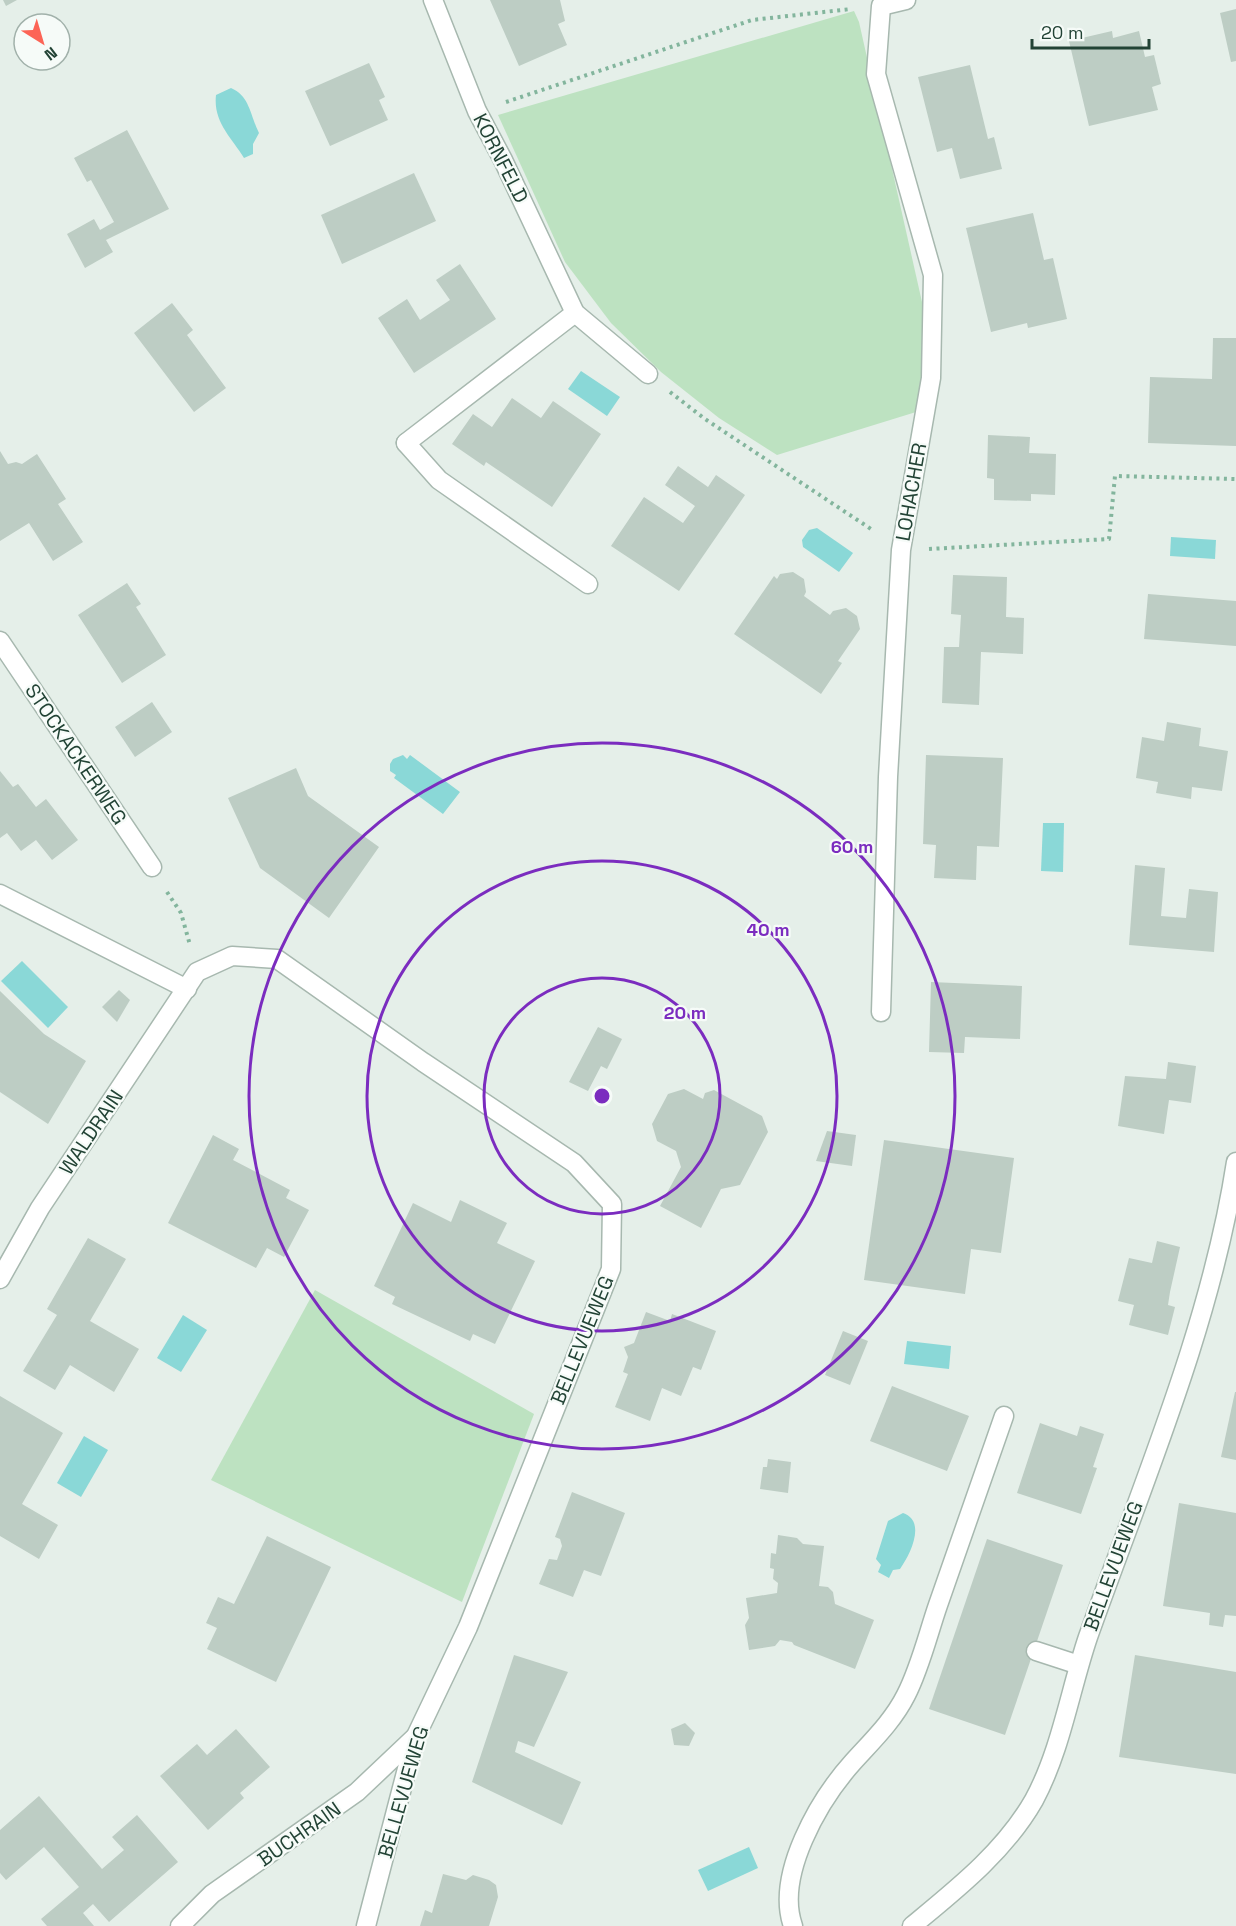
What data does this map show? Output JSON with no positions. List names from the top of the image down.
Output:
{
  "streets": {
    "street": [
      "KORNFELD",
      "LOHACHER",
      "STOCKACKERWEG",
      "WALDRAIN",
      "BELLEVUEWEG",
      "BUCHRAIN"
    ]
  },
  "crossings": [
    ["BELLEVUEWEG", "BUCHRAIN"]
  ],
  "scale_bar": "20 m",
  "north": "bottom right",
  "rings": ["60 m", "40 m", "20 m"]
}
